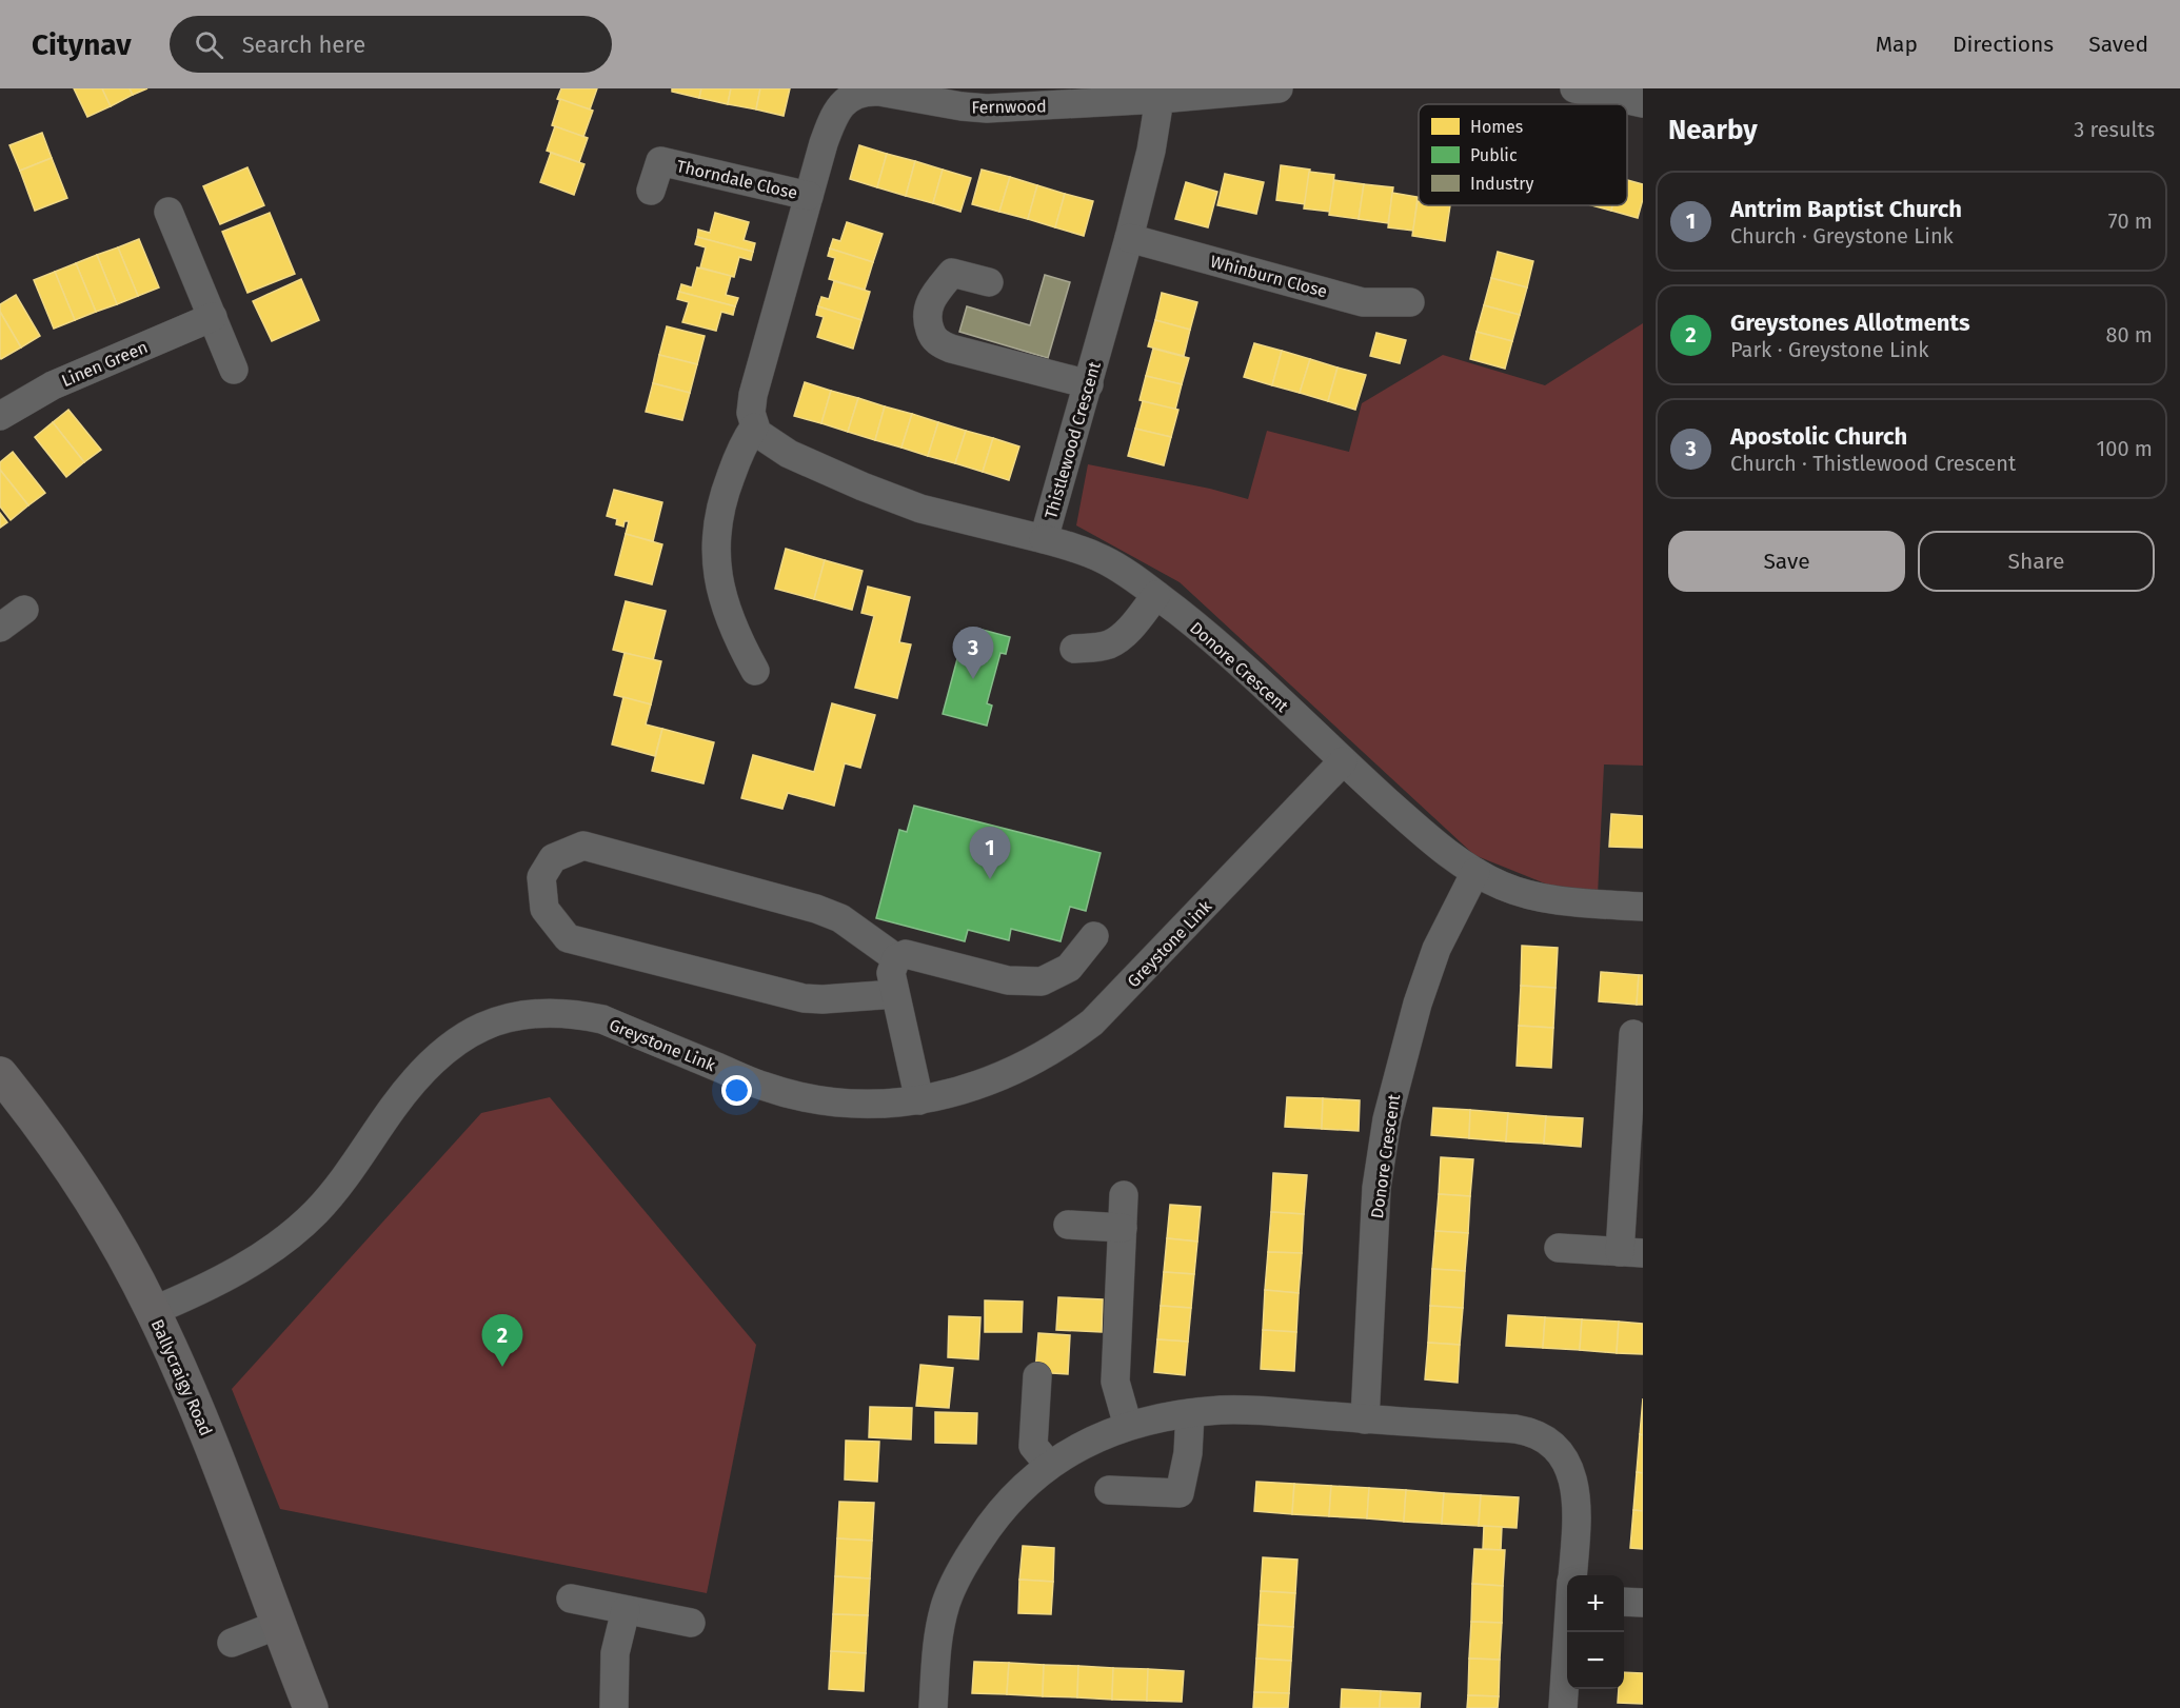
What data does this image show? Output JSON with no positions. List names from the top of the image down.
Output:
{
  "streets": {
    "main road": ["Ballycraigy Road"],
    "street": [
      "Fernwood",
      "Thorndale Close",
      "Whinburn Close",
      "Linen Green",
      "Thistlewood Crescent",
      "Donore Crescent",
      "Greystone Link"
    ]
  },
  "crossings": [
    ["Fernwood", "Thorndale Close"],
    ["Fernwood", "Thistlewood Crescent"],
    ["Whinburn Close", "Thistlewood Crescent"],
    ["Thistlewood Crescent", "Donore Crescent"],
    ["Donore Crescent", "Greystone Link"],
    ["Greystone Link", "Ballycraigy Road"]
  ],
  "legend": ["Homes", "Public", "Industry"],
  "page": {
    "header": "Citynav",
    "search": "Search here",
    "nav": ["Map", "Directions", "Saved"],
    "heading": ["Nearby", "3 results"],
    "list": [
      {
        "mark": "1",
        "name": "Antrim Baptist Church",
        "note": "Church · Greystone Link",
        "value": "70 m"
      },
      {
        "mark": "2",
        "name": "Greystones Allotments",
        "note": "Park · Greystone Link",
        "value": "80 m"
      },
      {
        "mark": "3",
        "name": "Apostolic Church",
        "note": "Church · Thistlewood Crescent",
        "value": "100 m"
      }
    ],
    "buttons": ["Save", "Share"],
    "pins": ["3", "1", "2"],
    "map_buttons": ["+", "−"]
  }
}
